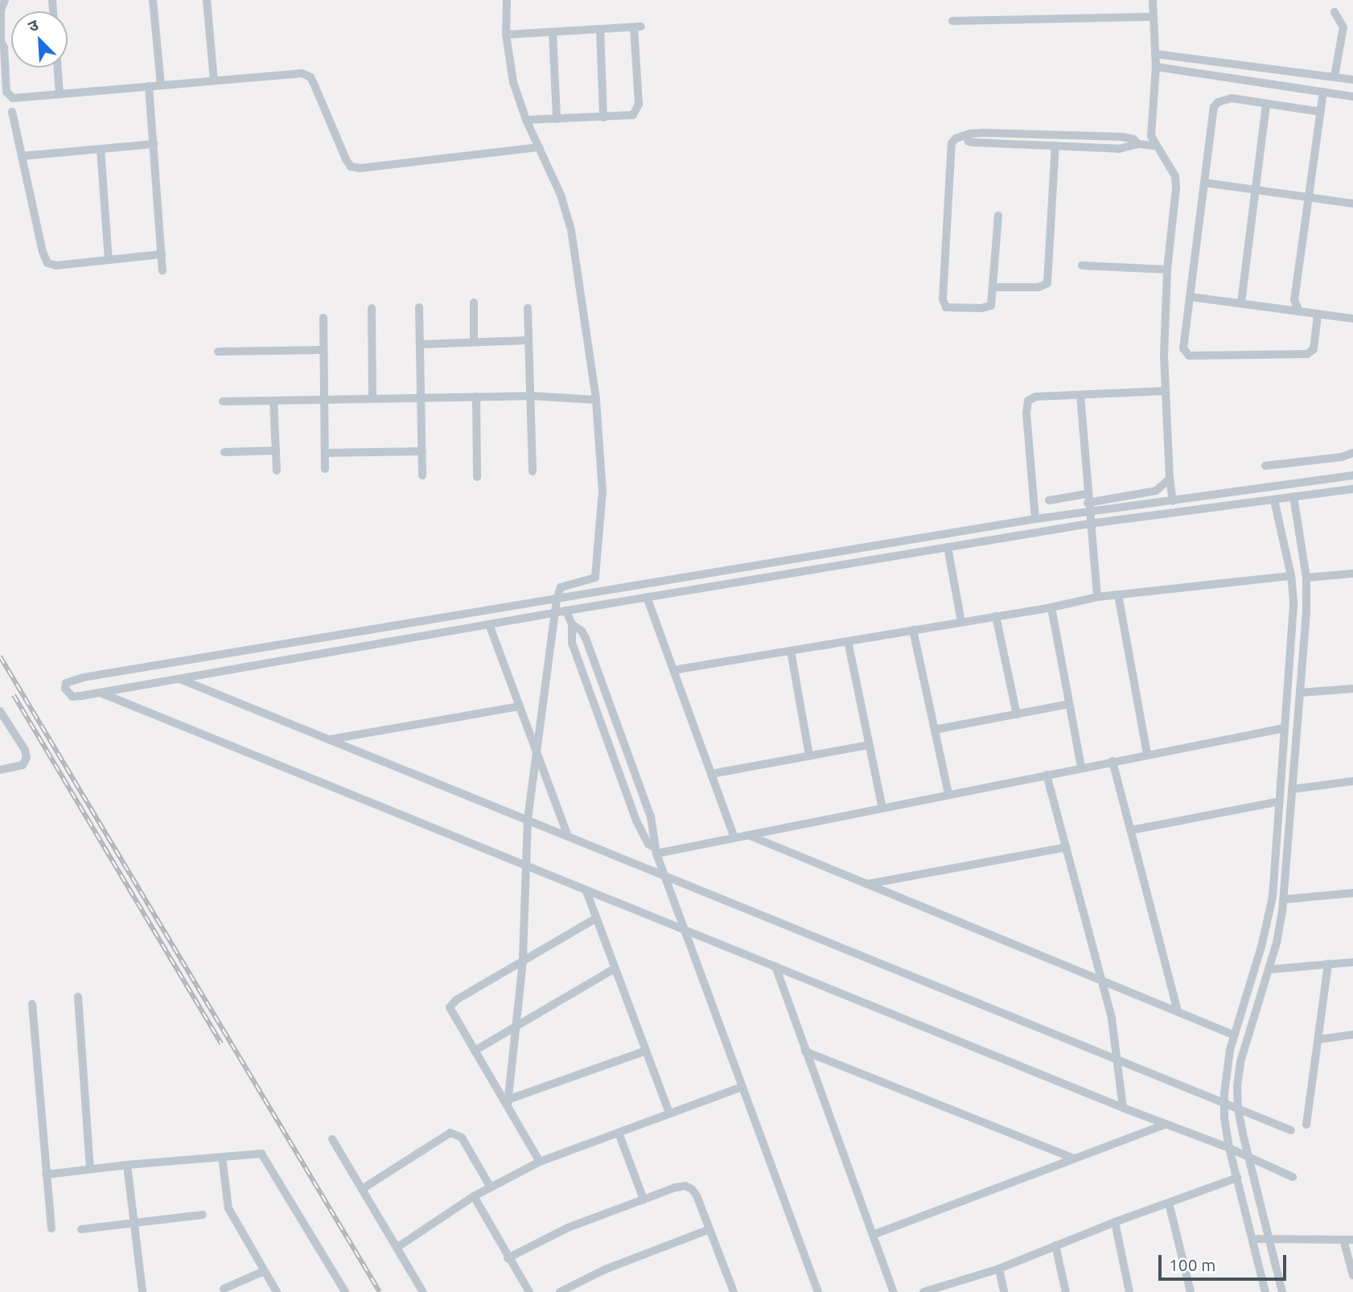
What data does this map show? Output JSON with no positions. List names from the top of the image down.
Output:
{
  "scale_bar": "100 m",
  "north": "top left"
}
